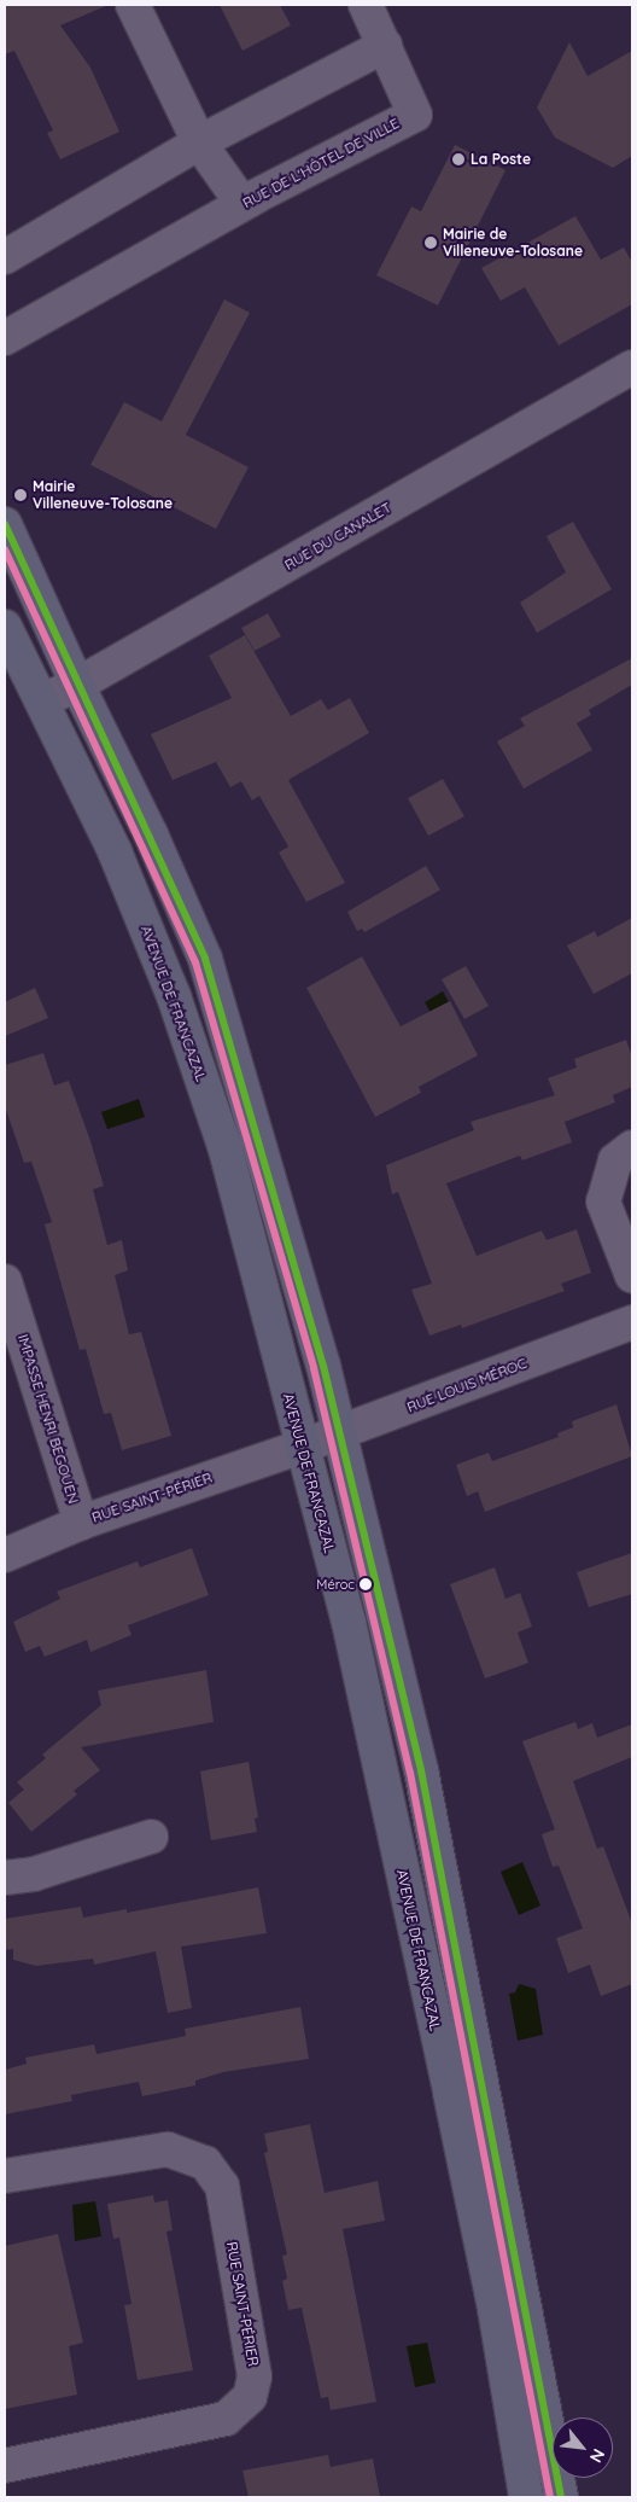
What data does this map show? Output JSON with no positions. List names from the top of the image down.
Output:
{
  "streets": {
    "main road": ["AVENUE DE FRANCAZAL"],
    "street": [
      "RUE DE L'HÔTEL DE VILLE",
      "RUE DU CANALET",
      "RUE LOUIS MÉROC",
      "IMPASSE HENRI BEGOUEN",
      "RUE SAINT-PÉRIER"
    ]
  },
  "crossings": [
    ["RUE DU CANALET", "AVENUE DE FRANCAZAL"],
    ["AVENUE DE FRANCAZAL", "RUE LOUIS MÉROC"],
    ["AVENUE DE FRANCAZAL", "RUE SAINT-PÉRIER"],
    ["RUE LOUIS MÉROC", "RUE SAINT-PÉRIER"],
    ["IMPASSE HENRI BEGOUEN", "RUE SAINT-PÉRIER"]
  ],
  "places": [
    "La Poste",
    "Mairie de Villeneuve-Tolosane",
    "Mairie Villeneuve-Tolosane",
    "Méroc"
  ],
  "north": "bottom right"
}
